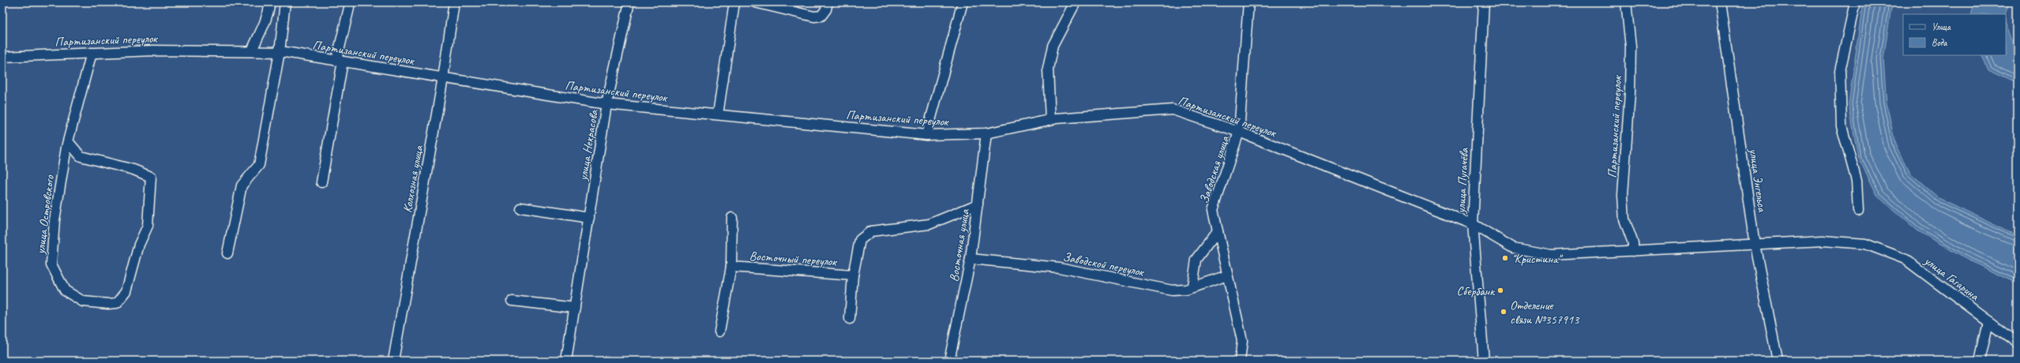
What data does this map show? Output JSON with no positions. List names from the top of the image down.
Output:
{
  "streets": {
    "street": [
      "Партизанский переулок",
      "улица Некрасова",
      "Заводская улица",
      "Колхозная улица",
      "улица Энгельса",
      "улица Пугачёва",
      "улица Островского",
      "Восточная улица",
      "Восточный переулок",
      "Заводской переулок",
      "улица Гагарина"
    ]
  },
  "crossings": [
    ["Партизанский переулок", "улица Некрасова"],
    ["Партизанский переулок", "Заводская улица"],
    ["Партизанский переулок", "Колхозная улица"],
    ["Партизанский переулок", "улица Энгельса"],
    ["Партизанский переулок", "улица Пугачёва"],
    ["Партизанский переулок", "улица Островского"],
    ["Партизанский переулок", "Восточная улица"],
    ["Партизанский переулок", "улица Гагарина"],
    ["Заводская улица", "Заводской переулок"],
    ["Восточная улица", "Восточный переулок"],
    ["Восточная улица", "Заводской переулок"]
  ],
  "places": ["\"Кристина\"", "Сбербанк", "Отделение связи №357913"],
  "legend": ["Улица", "Вода"]
}
